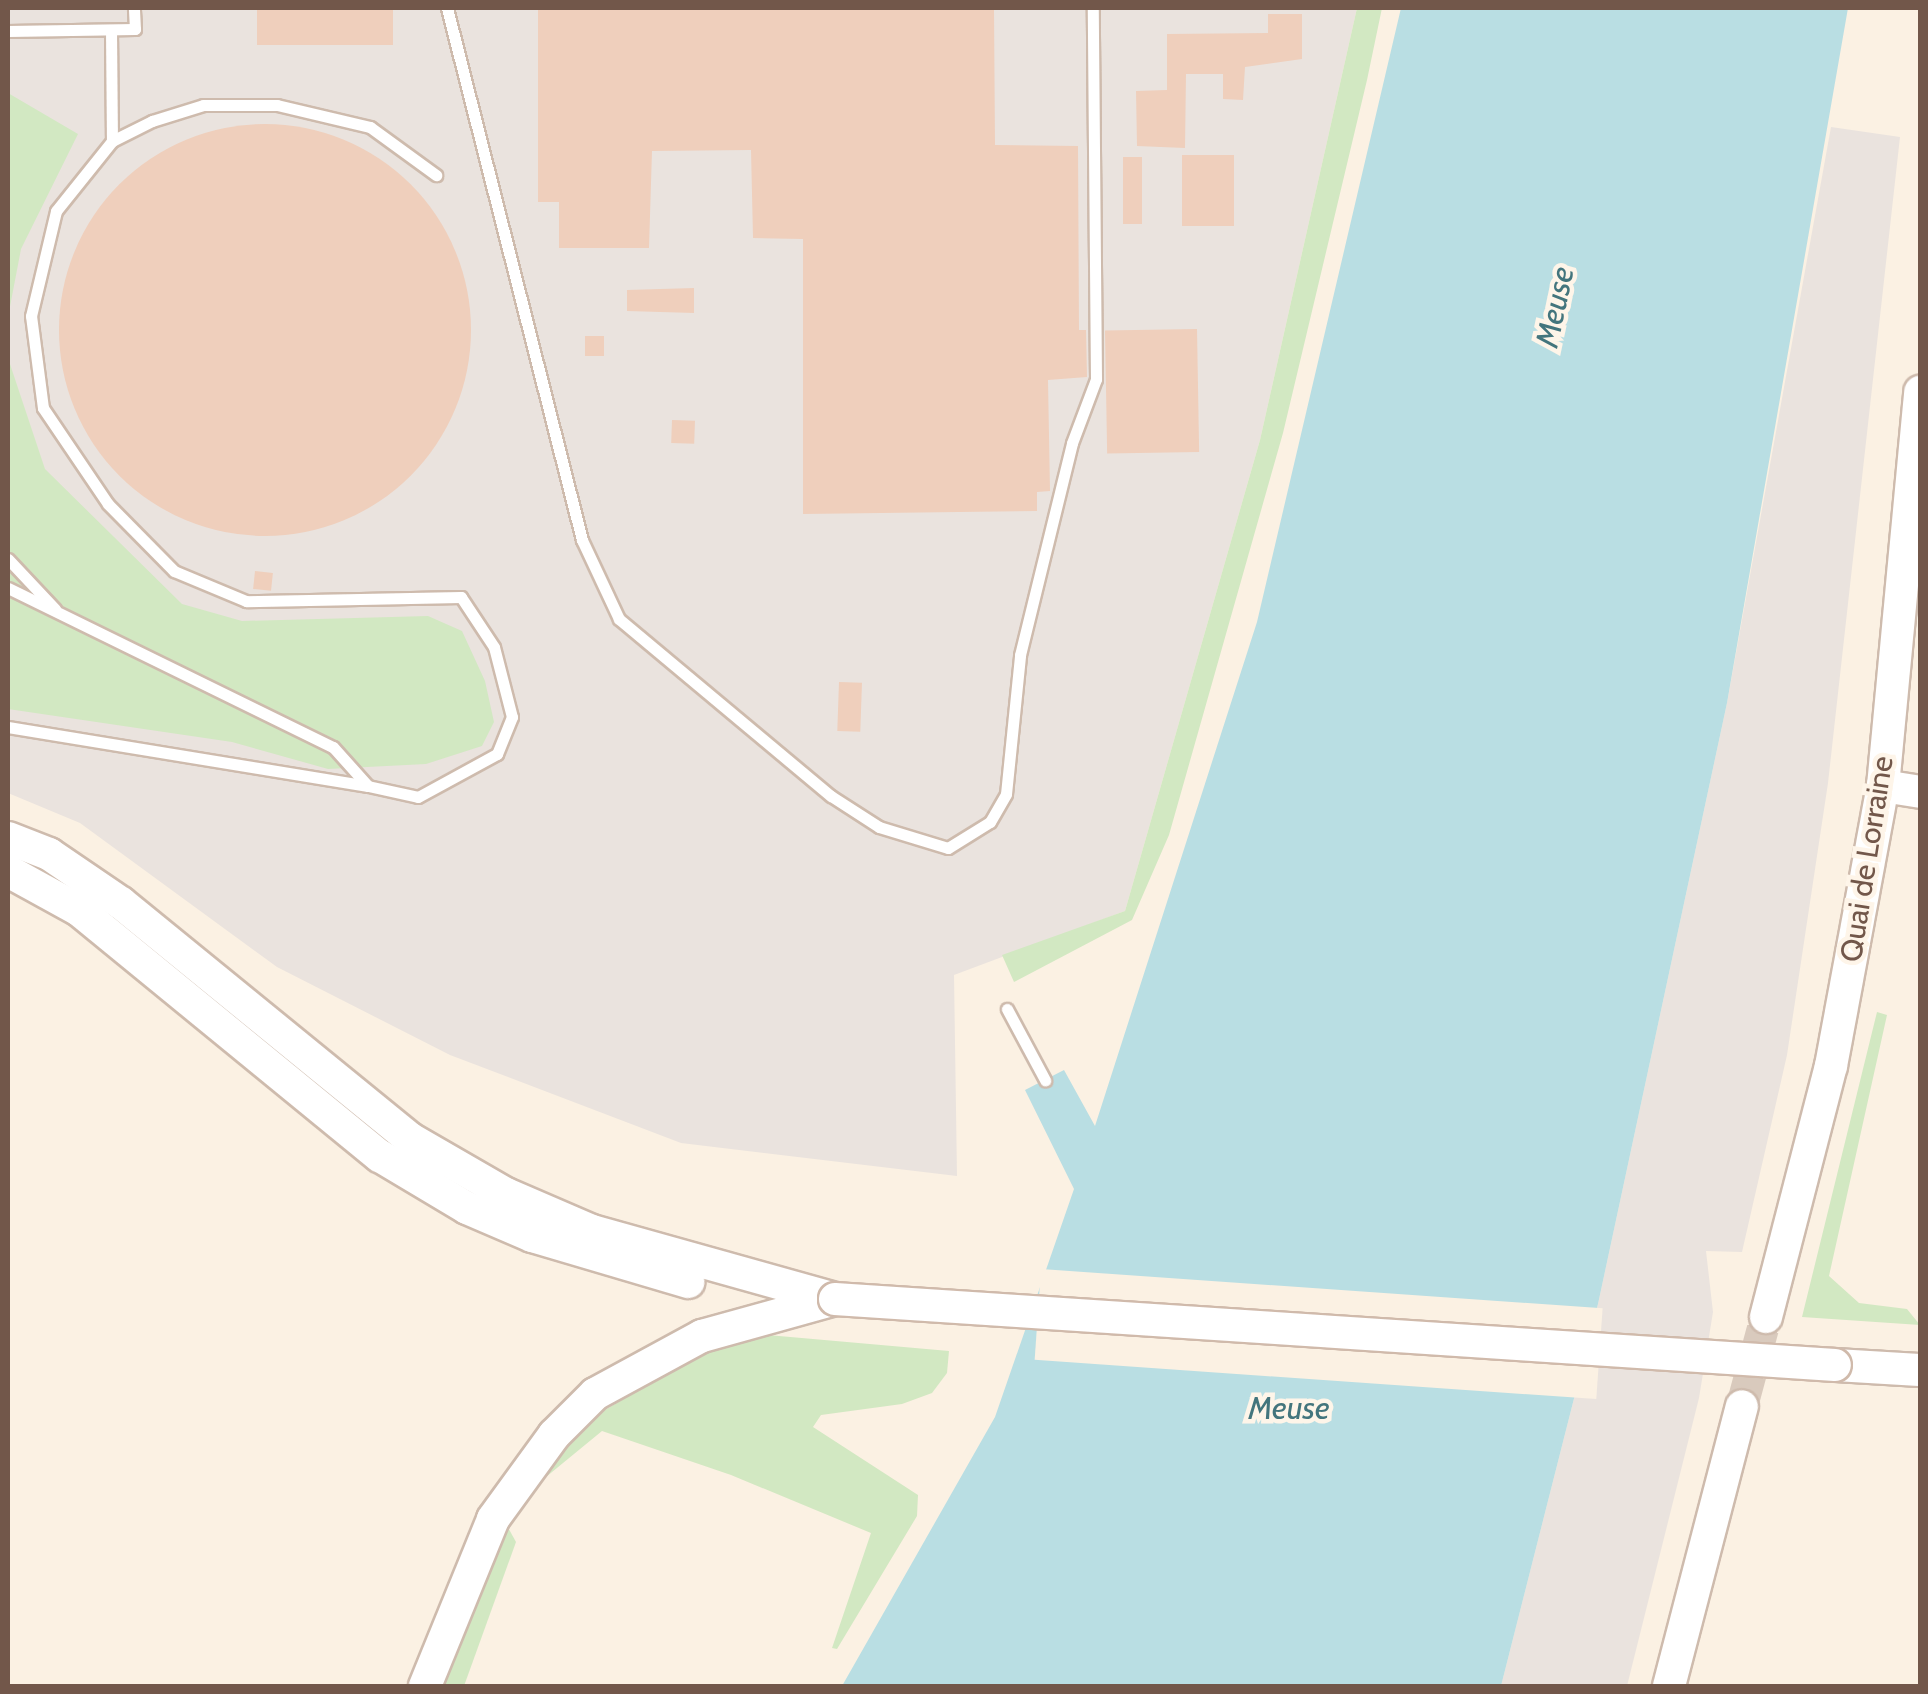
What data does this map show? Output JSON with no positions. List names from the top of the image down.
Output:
{
  "streets": {
    "main road": ["Quai de Lorraine"]
  },
  "water": ["Meuse"]
}
